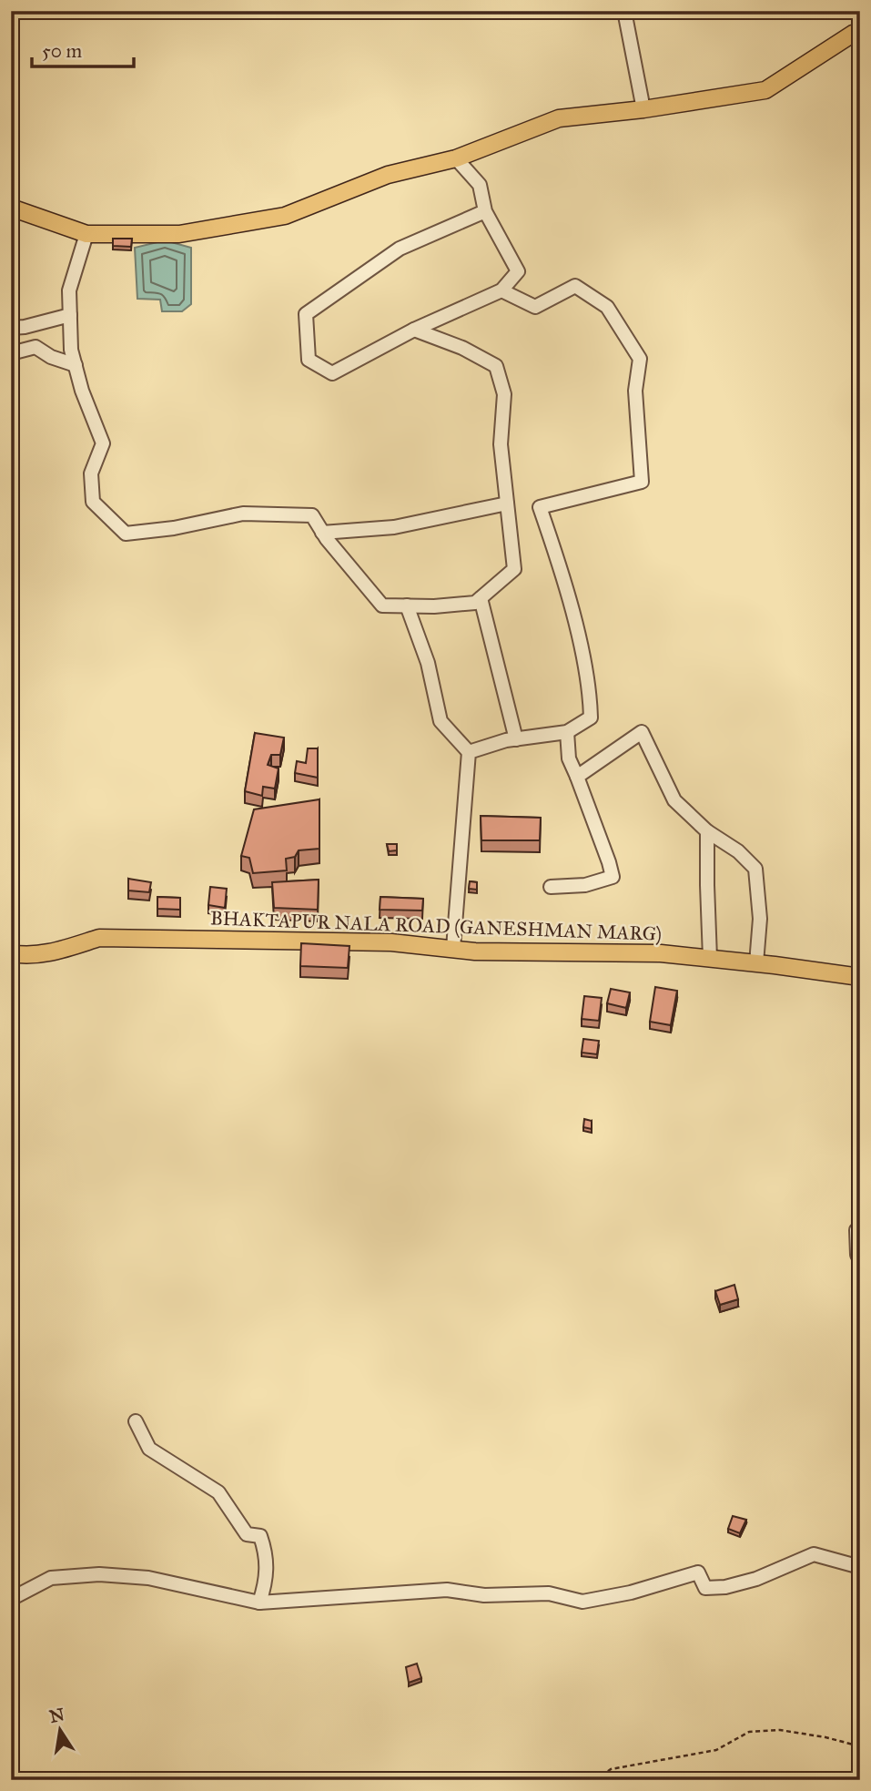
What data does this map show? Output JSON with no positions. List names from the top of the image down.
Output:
{
  "streets": {
    "main road": ["BHAKTAPUR NALA ROAD (GANESHMAN MARG)"]
  },
  "scale_bar": "50 m",
  "north": "top"
}
